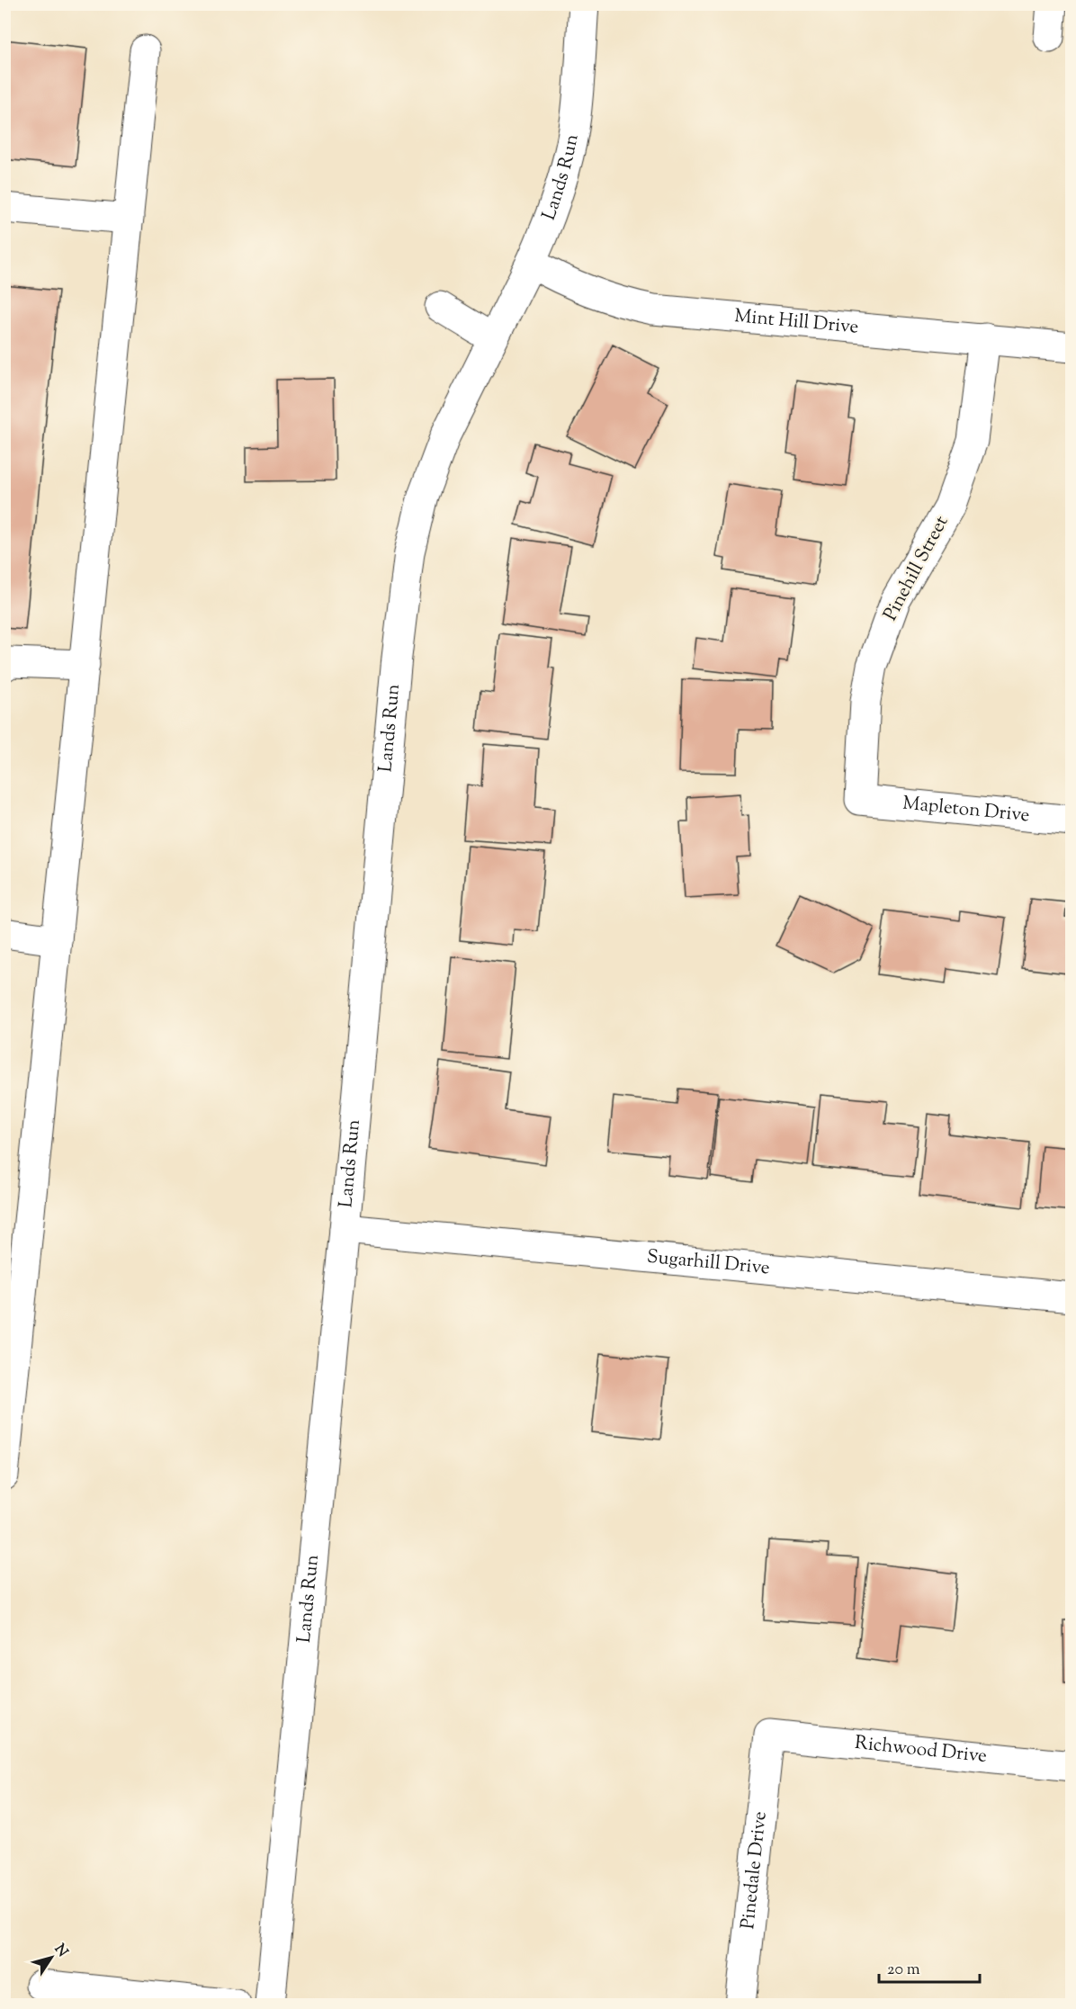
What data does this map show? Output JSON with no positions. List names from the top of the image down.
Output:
{
  "streets": {
    "street": [
      "Lands Run",
      "Mint Hill Drive",
      "Pinehill Street",
      "Mapleton Drive",
      "Sugarhill Drive",
      "Richwood Drive",
      "Pinedale Drive"
    ]
  },
  "crossings": [
    ["Lands Run", "Mint Hill Drive"],
    ["Lands Run", "Sugarhill Drive"],
    ["Mint Hill Drive", "Pinehill Street"],
    ["Pinehill Street", "Mapleton Drive"],
    ["Richwood Drive", "Pinedale Drive"]
  ],
  "scale_bar": "20 m",
  "north": "top right"
}
